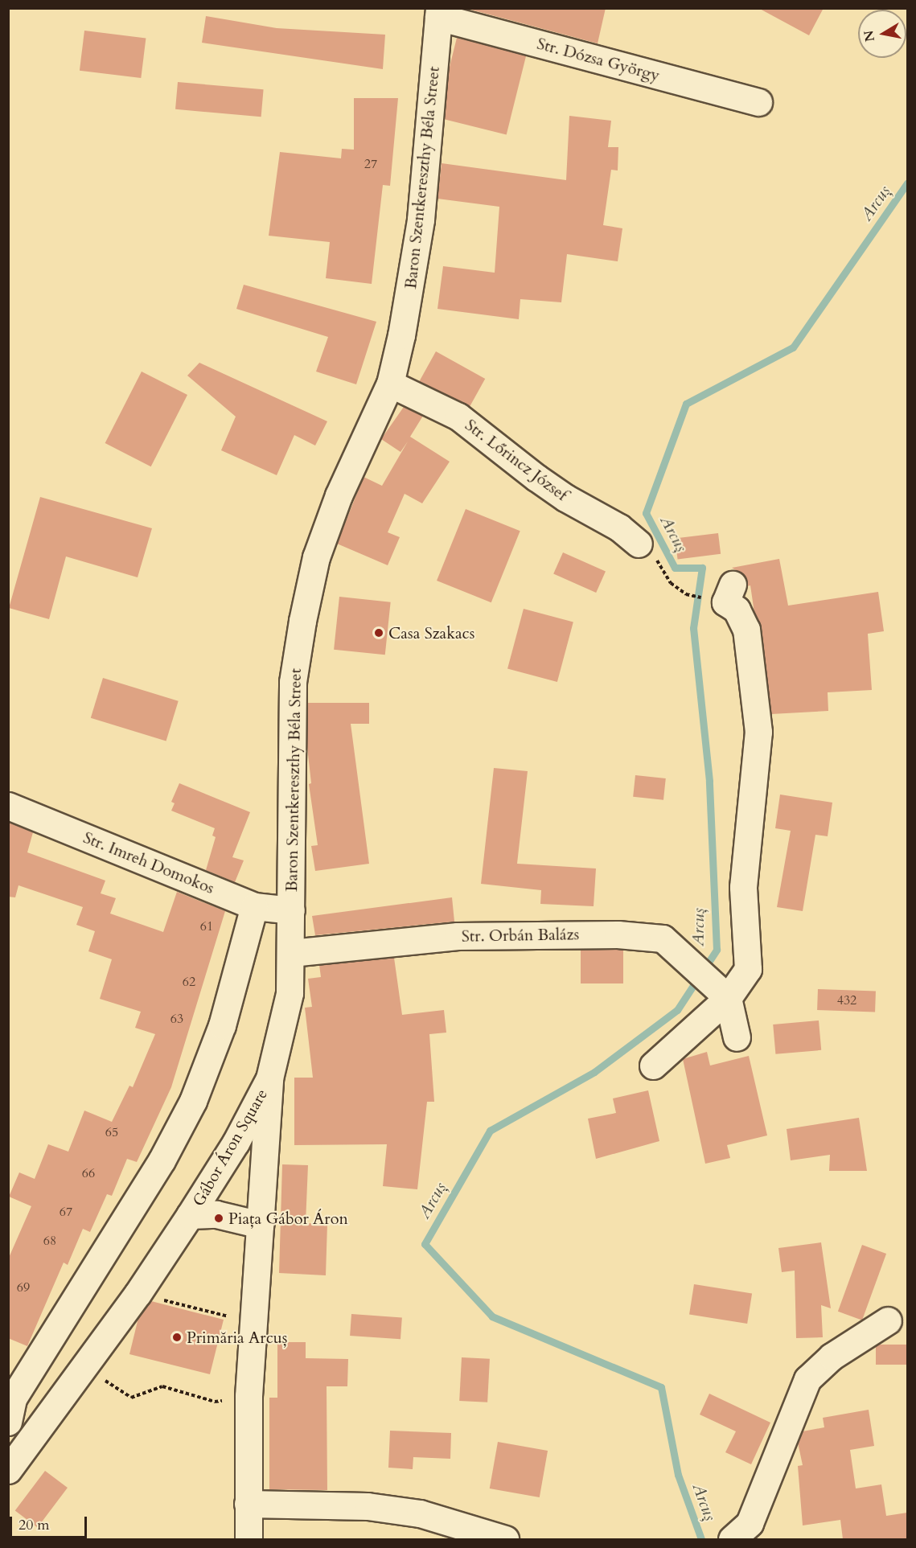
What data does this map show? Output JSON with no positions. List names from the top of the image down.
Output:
{
  "streets": {
    "street": [
      "Str. Dózsa György",
      "Baron Szentkereszthy Béla Street",
      "Str. Lőrincz József",
      "Str. Imreh Domokos",
      "Str. Orbán Balázs",
      "Gábor Áron Square"
    ]
  },
  "crossings": [
    ["Str. Dózsa György", "Baron Szentkereszthy Béla Street"],
    ["Baron Szentkereszthy Béla Street", "Str. Lőrincz József"],
    ["Baron Szentkereszthy Béla Street", "Str. Imreh Domokos"],
    ["Baron Szentkereszthy Béla Street", "Str. Orbán Balázs"],
    ["Baron Szentkereszthy Béla Street", "Gábor Áron Square"]
  ],
  "water": ["Arcuș"],
  "places": ["Casa Szakacs", "Piața Gábor Áron", "Primăria Arcuș"],
  "house_numbers": [
    "27",
    "61",
    "62",
    "432",
    "63",
    "65",
    "66",
    "67",
    "68",
    "69"
  ],
  "scale_bar": "20 m",
  "north": "left"
}
